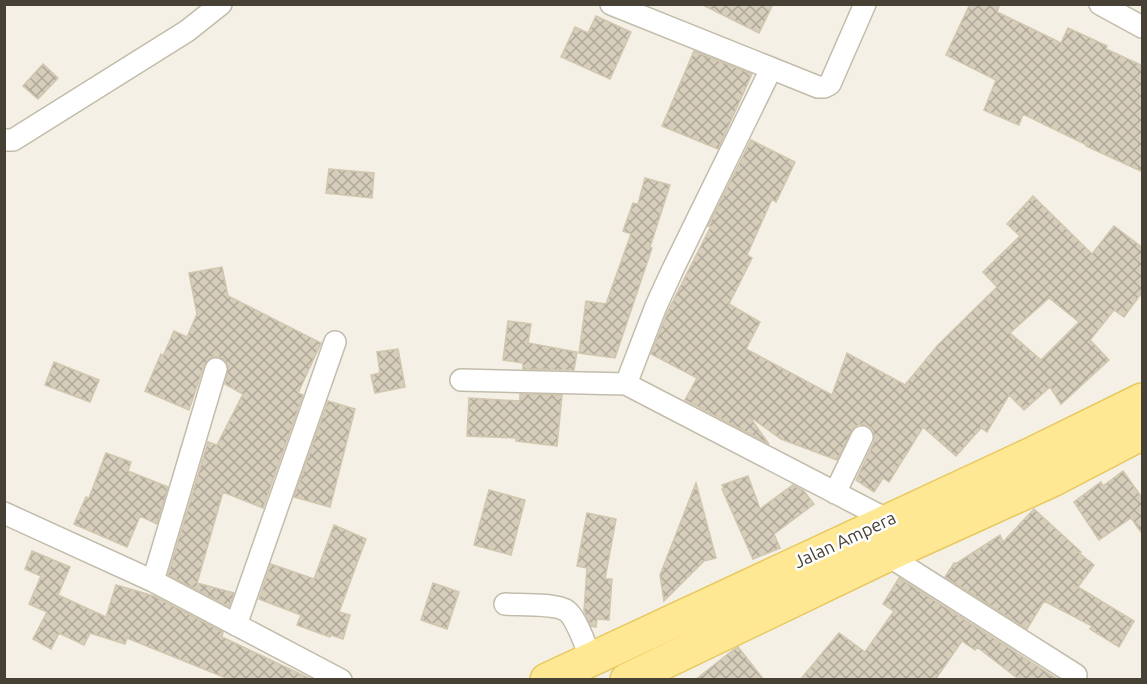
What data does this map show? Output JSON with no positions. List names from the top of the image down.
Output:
{
  "streets": {
    "main road": ["Jalan Ampera"]
  }
}
